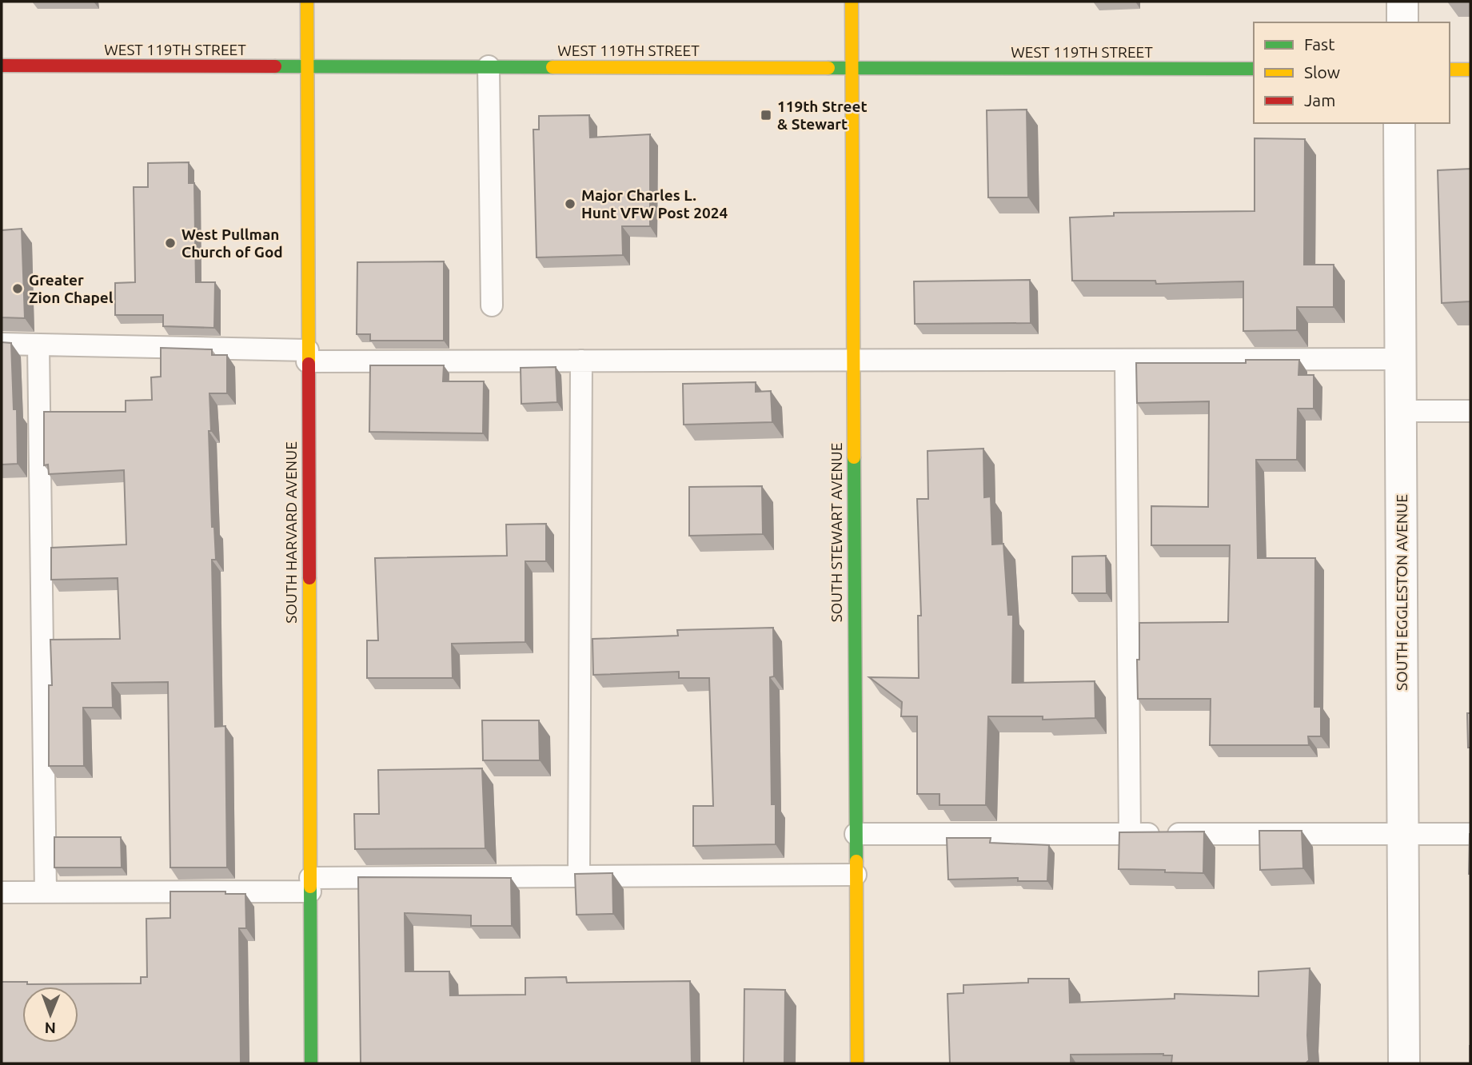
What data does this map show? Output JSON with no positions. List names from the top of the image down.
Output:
{
  "streets": {
    "street": [
      "WEST 119TH STREET",
      "SOUTH HARVARD AVENUE",
      "SOUTH STEWART AVENUE",
      "SOUTH EGGLESTON AVENUE"
    ]
  },
  "crossings": [
    ["WEST 119TH STREET", "SOUTH HARVARD AVENUE"],
    ["WEST 119TH STREET", "SOUTH STEWART AVENUE"]
  ],
  "places": {
    "transit": ["119th Street & Stewart"],
    "other": ["Major Charles L. Hunt VFW Post 2024", "West Pullman Church of God", "Greater Zion Chapel"]
  },
  "legend": ["Fast", "Slow", "Jam"],
  "north": "bottom"
}
